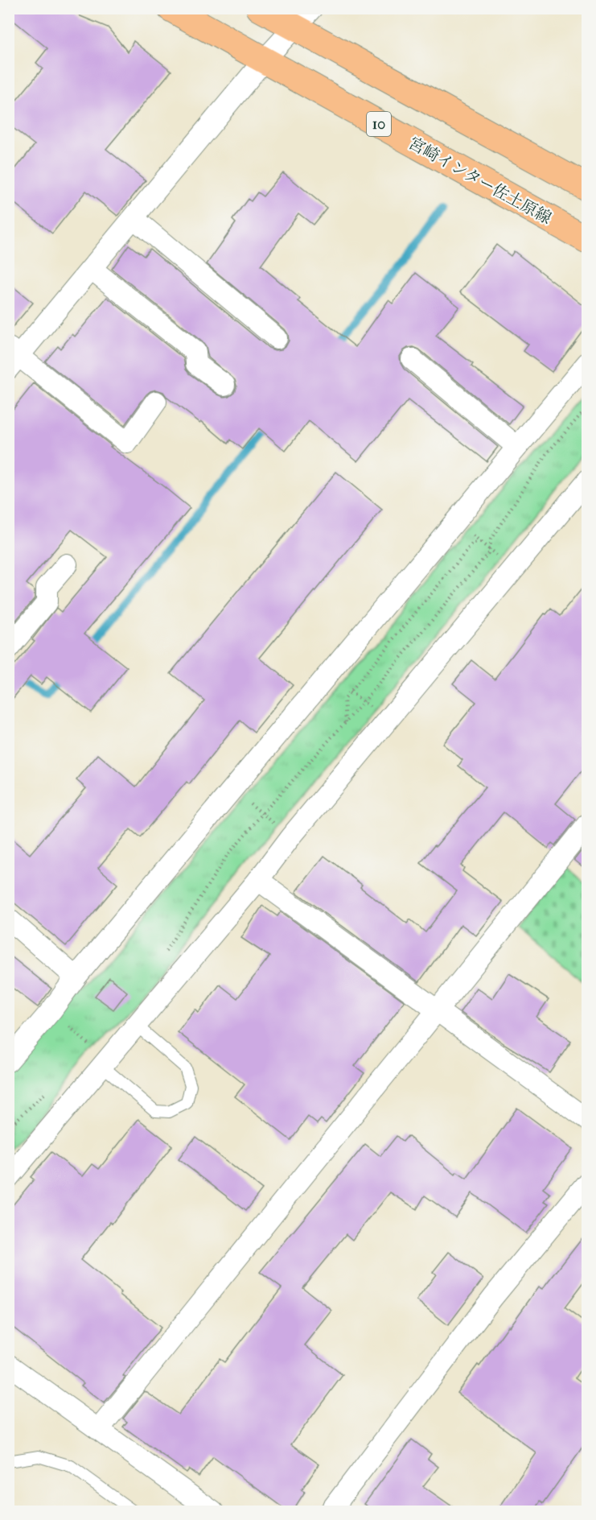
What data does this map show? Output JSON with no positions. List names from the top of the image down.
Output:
{
  "streets": {
    "main road": ["10", "宮崎インター佐土原線"]
  }
}
